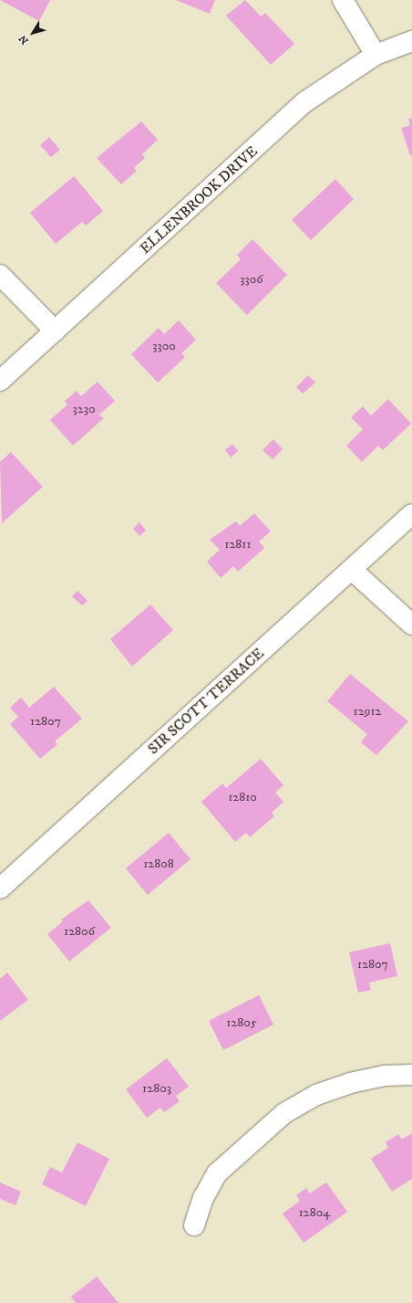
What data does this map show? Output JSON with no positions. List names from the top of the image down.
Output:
{
  "streets": {
    "street": ["ELLENBROOK DRIVE", "SIR SCOTT TERRACE"]
  },
  "house_numbers": [
    "3306",
    "3300",
    "3230",
    "12811",
    "12912",
    "12807",
    "12810",
    "12808",
    "12806",
    "12807",
    "12805",
    "12803",
    "12804"
  ],
  "north": "bottom left"
}
